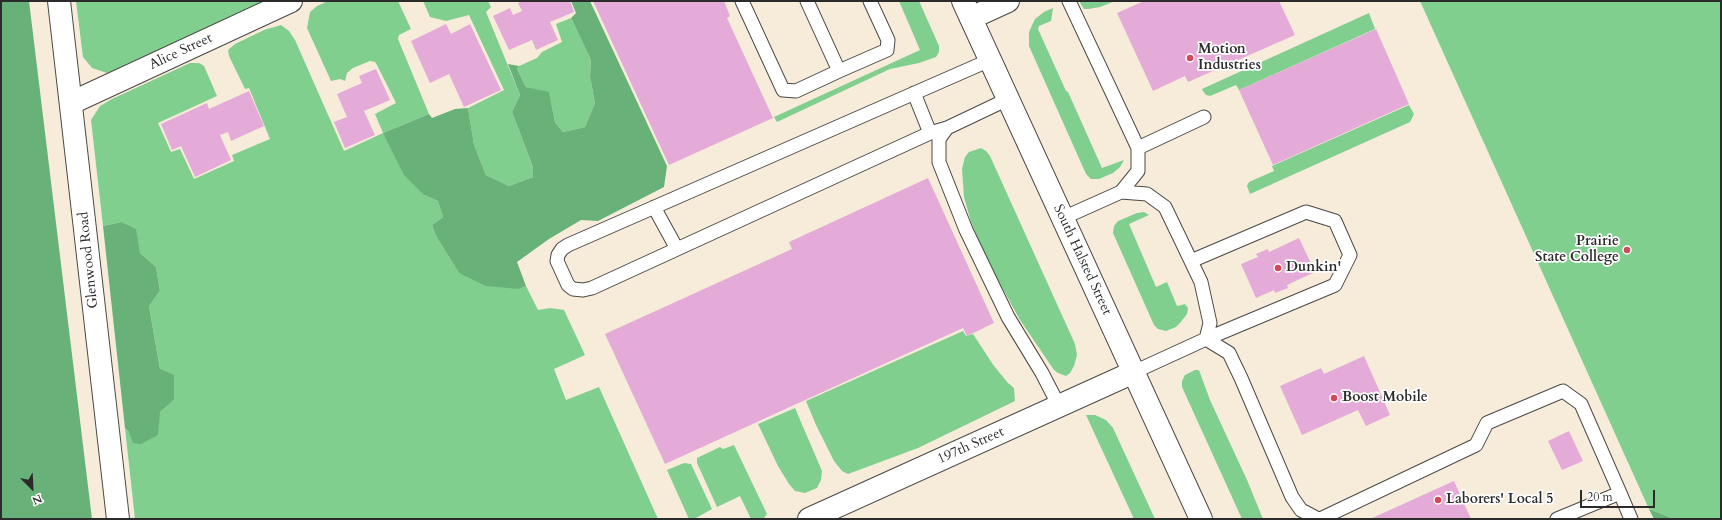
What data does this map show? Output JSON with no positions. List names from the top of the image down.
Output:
{
  "streets": {
    "street": [
      "Alice Street",
      "Glenwood Road",
      "South Halsted Street",
      "197th Street"
    ]
  },
  "crossings": [
    ["Alice Street", "Glenwood Road"],
    ["South Halsted Street", "197th Street"]
  ],
  "places": [
    "Motion Industries",
    "Prairie State College",
    "Dunkin'",
    "Boost Mobile",
    "Laborers' Local 5"
  ],
  "scale_bar": "20 m",
  "north": "bottom right"
}
